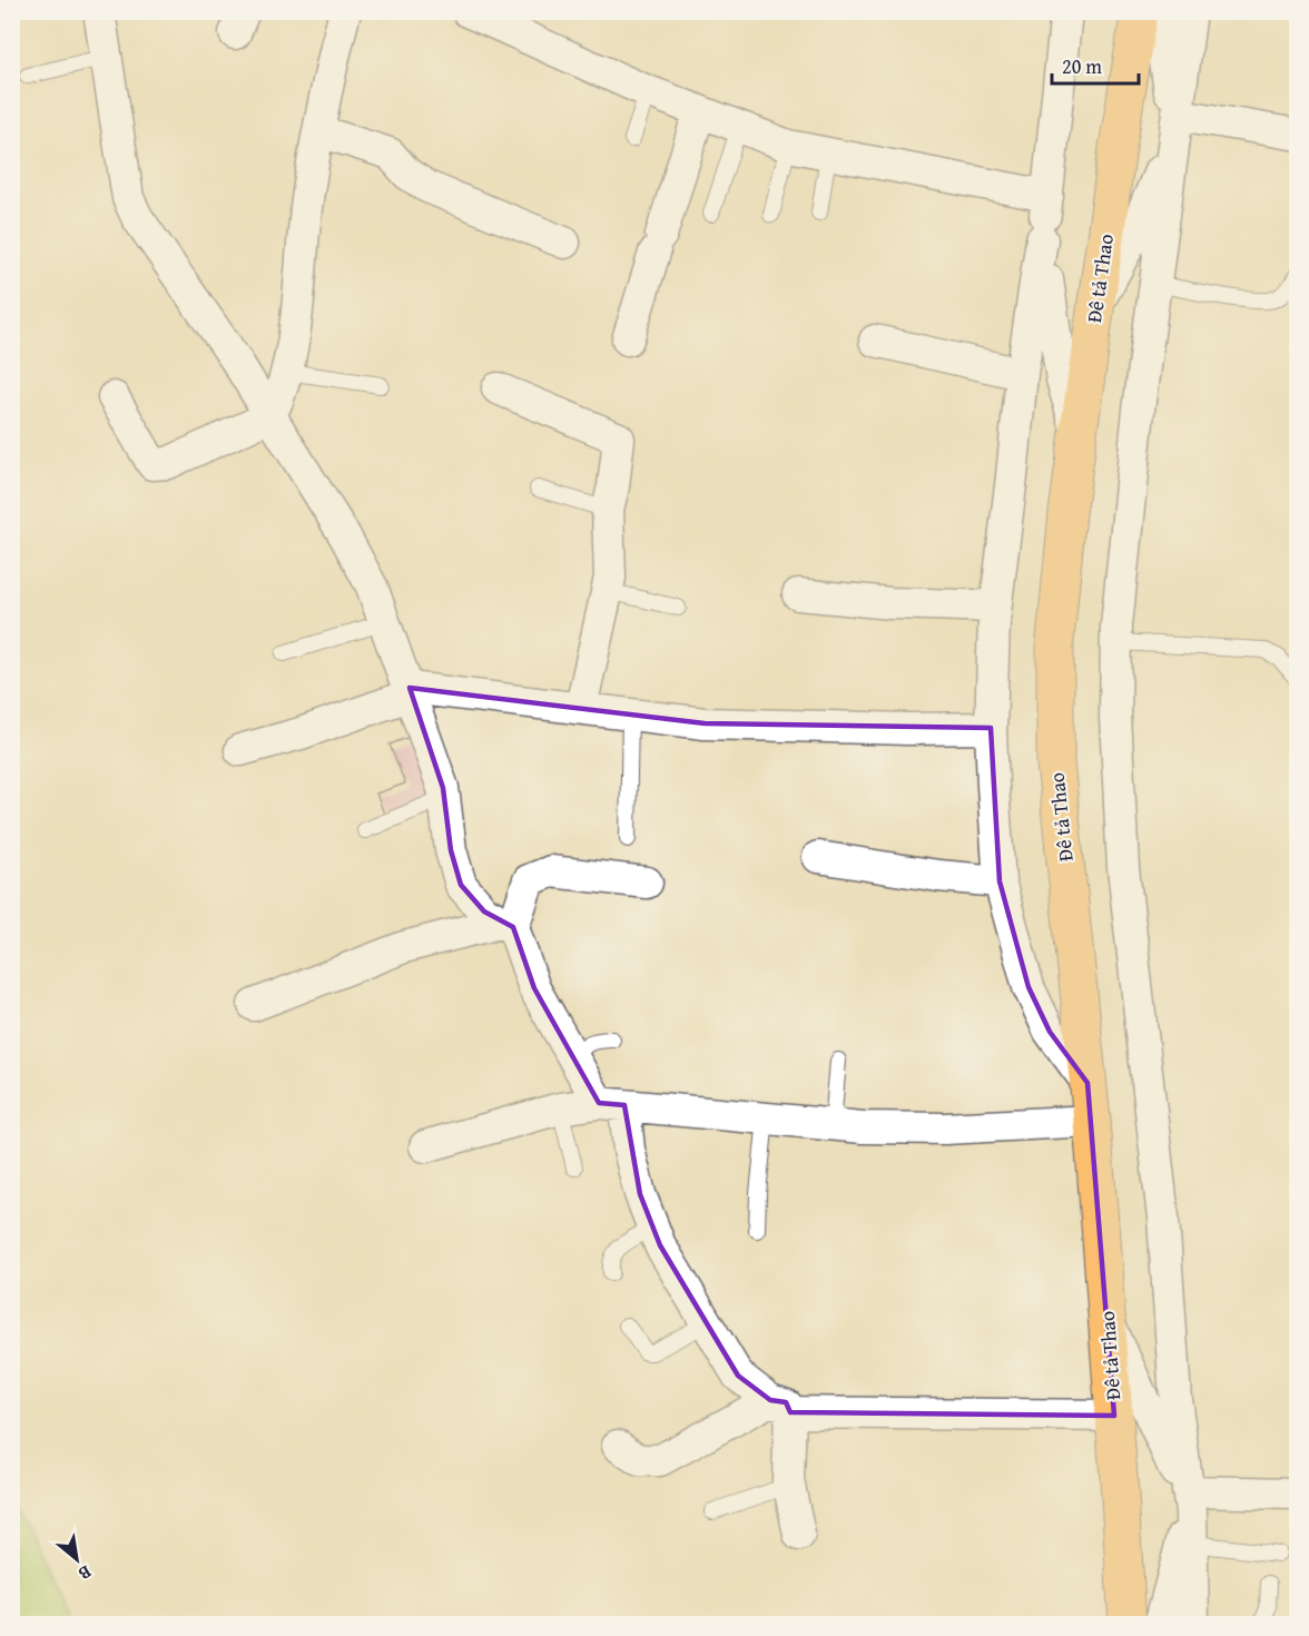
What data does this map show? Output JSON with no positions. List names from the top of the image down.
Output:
{
  "streets": {
    "main road": ["Đê tả Thao"]
  },
  "scale_bar": "20 m",
  "north": "bottom right"
}
